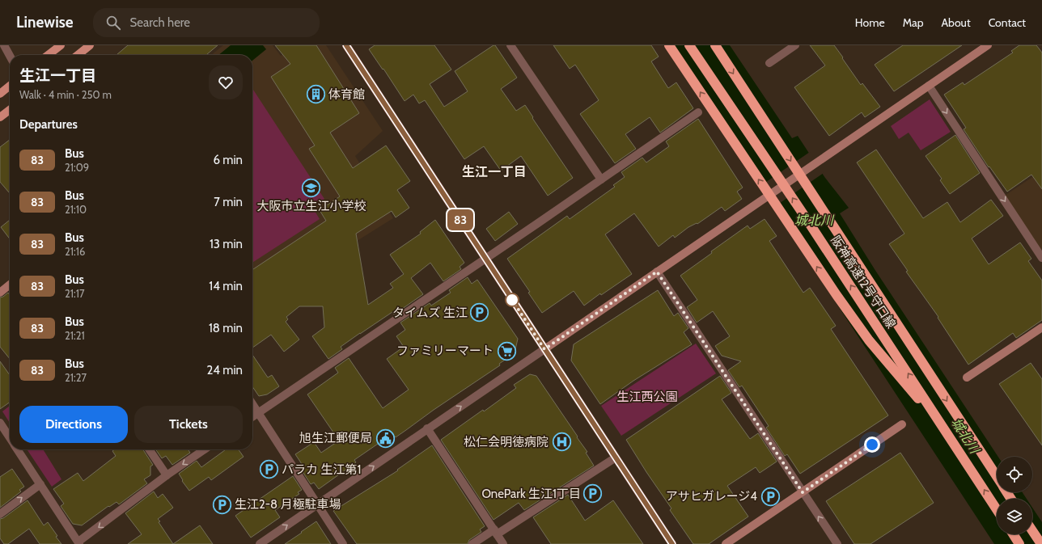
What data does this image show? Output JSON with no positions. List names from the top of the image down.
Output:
{
  "streets": {
    "highway": ["阪神高速12号守口線"]
  },
  "districts": ["生江一丁目"],
  "water": ["城北川"],
  "parks": ["生江西公園"],
  "places": {
    "building": ["体育館"],
    "school or university": ["大阪市立生江小学校"],
    "parking": [
      "タイムズ 生江",
      "パラカ 生江第1",
      "OnePark 生江1丁目",
      "アサヒガレージ4",
      "生江2-8 月極駐車場"
    ],
    "supermarket": ["ファミリーマート"],
    "public building": ["旭生江郵便局"],
    "hospital": ["松仁会明徳病院"]
  },
  "lines": ["bus line 83"],
  "page": {
    "header": "Linewise",
    "search": "Search here",
    "nav": [
      "Home",
      "Map",
      "About",
      "Contact"
    ],
    "on_map": "83",
    "heading": [
      ["生江一丁目", "Walk · 4 min · 250 m"],
      "Departures"
    ],
    "list": [
      {
        "mark": "83",
        "name": "Bus",
        "note": "21:09",
        "value": "6 min"
      },
      {
        "mark": "83",
        "name": "Bus",
        "note": "21:10",
        "value": "7 min"
      },
      {
        "mark": "83",
        "name": "Bus",
        "note": "21:16",
        "value": "13 min"
      },
      {
        "mark": "83",
        "name": "Bus",
        "note": "21:17",
        "value": "14 min"
      },
      {
        "mark": "83",
        "name": "Bus",
        "note": "21:21",
        "value": "18 min"
      },
      {
        "mark": "83",
        "name": "Bus",
        "note": "21:27",
        "value": "24 min"
      }
    ],
    "buttons": ["Directions", "Tickets"]
  }
}
